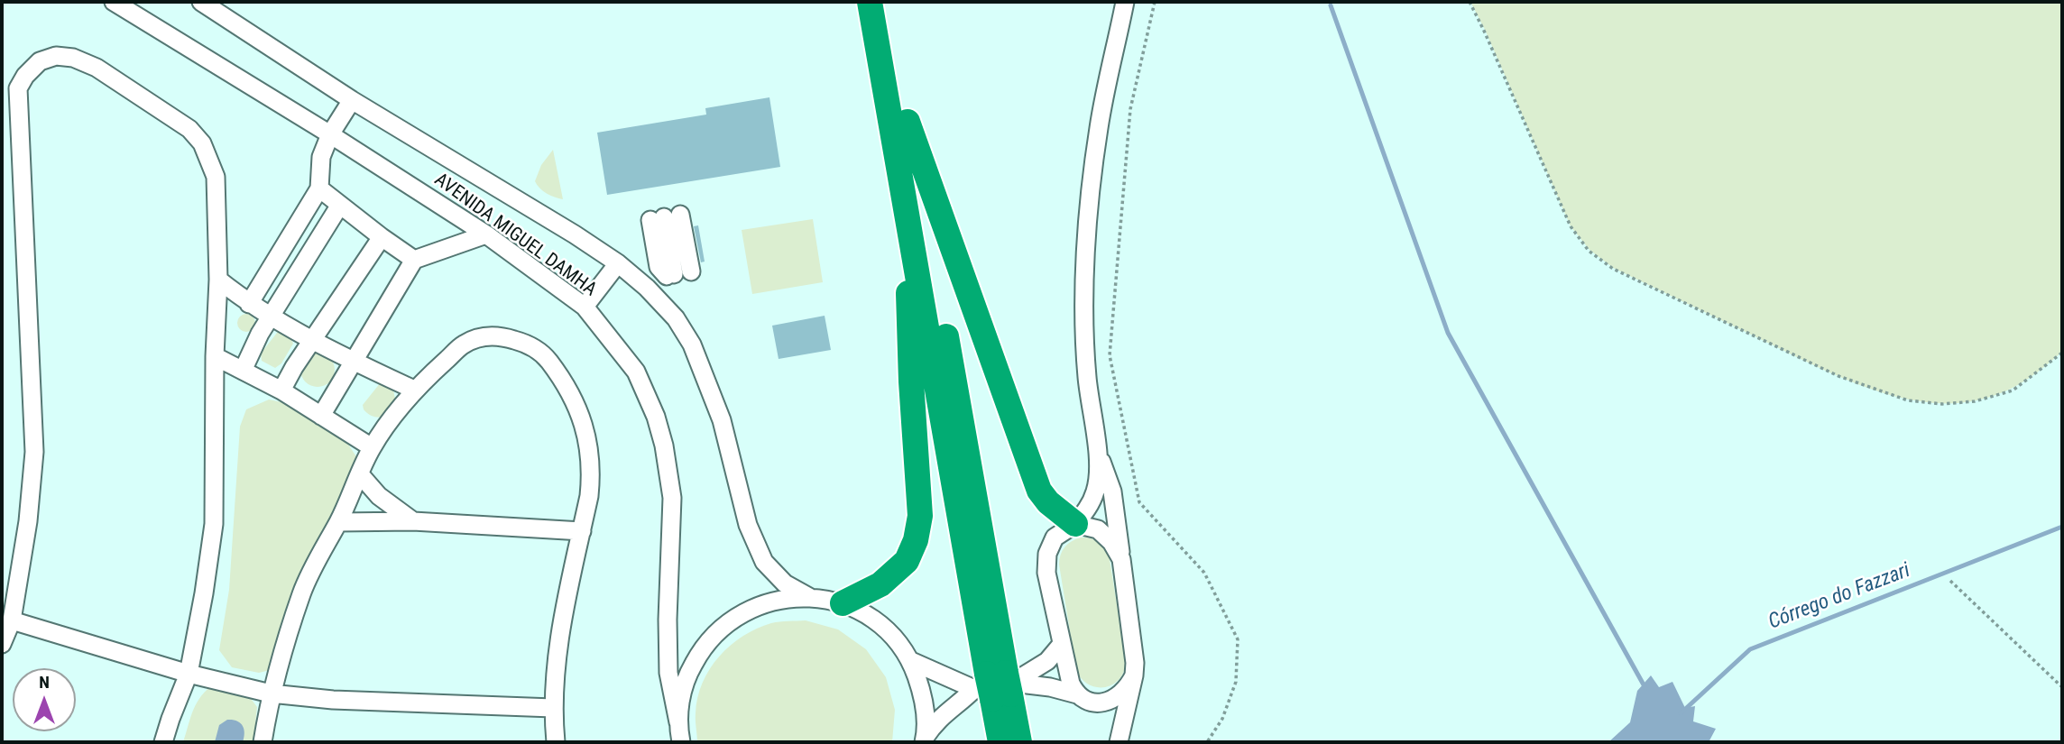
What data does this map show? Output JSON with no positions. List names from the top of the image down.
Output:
{
  "streets": {
    "street": ["AVENIDA MIGUEL DAMHA"]
  },
  "water": ["Córrego do Fazzari"],
  "north": "top"
}
